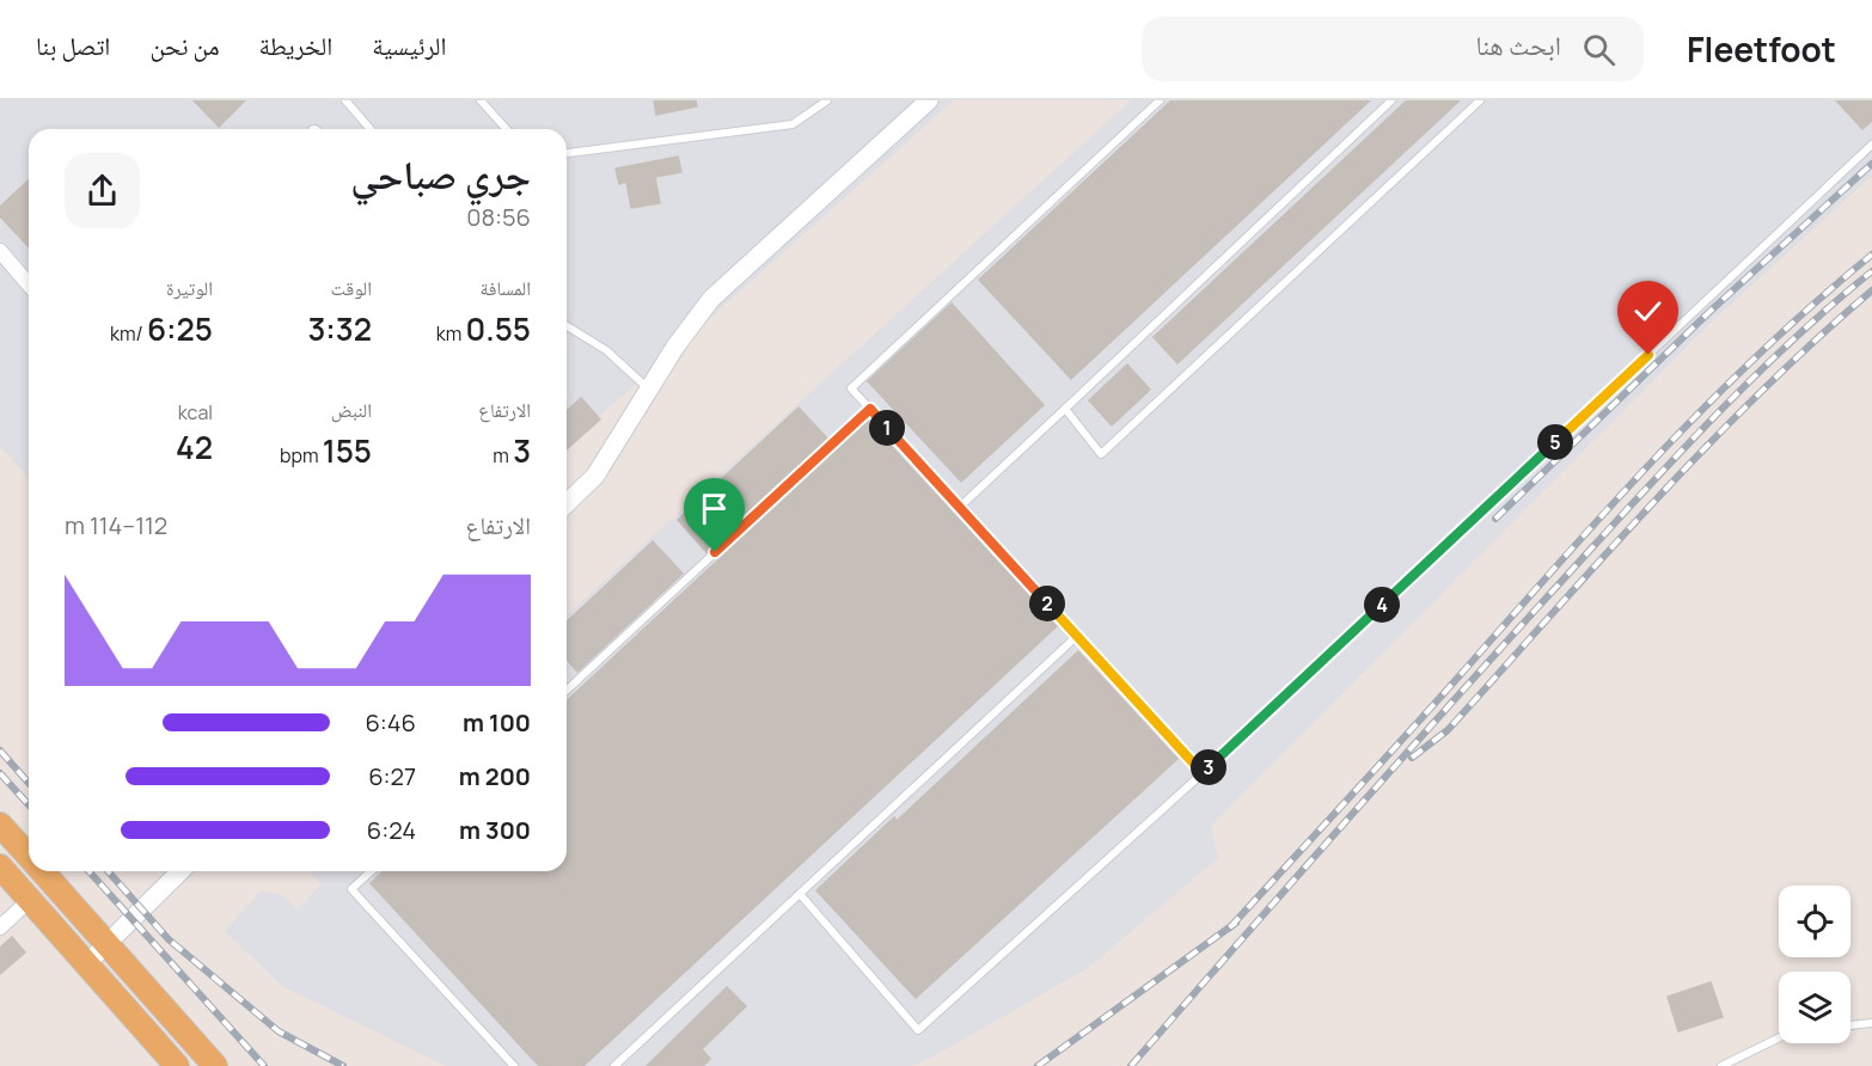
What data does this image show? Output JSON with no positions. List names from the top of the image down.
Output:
{
  "page": {
    "header": "Fleetfoot",
    "search": "ابحث هنا",
    "nav": [
      "الرئيسية",
      "الخريطة",
      "من نحن",
      "اتصل بنا"
    ],
    "heading": ["جري صباحي", "08:56"],
    "stats": [
      ["المسافة", "0.55 km"],
      ["الوقت", "3:32"],
      ["الوتيرة", "6:25 /km"],
      ["الارتفاع", "3 m"],
      ["النبض", "155 bpm"],
      ["kcal", "42"]
    ],
    "pins": [
      "1",
      "5",
      "2",
      "4",
      "3"
    ],
    "chart": ["الارتفاع", "112–114 m"],
    "list": [
      {
        "name": "100 m",
        "note": "6:46"
      },
      {
        "name": "200 m",
        "note": "6:27"
      },
      {
        "name": "300 m",
        "note": "6:24"
      }
    ]
  }
}
